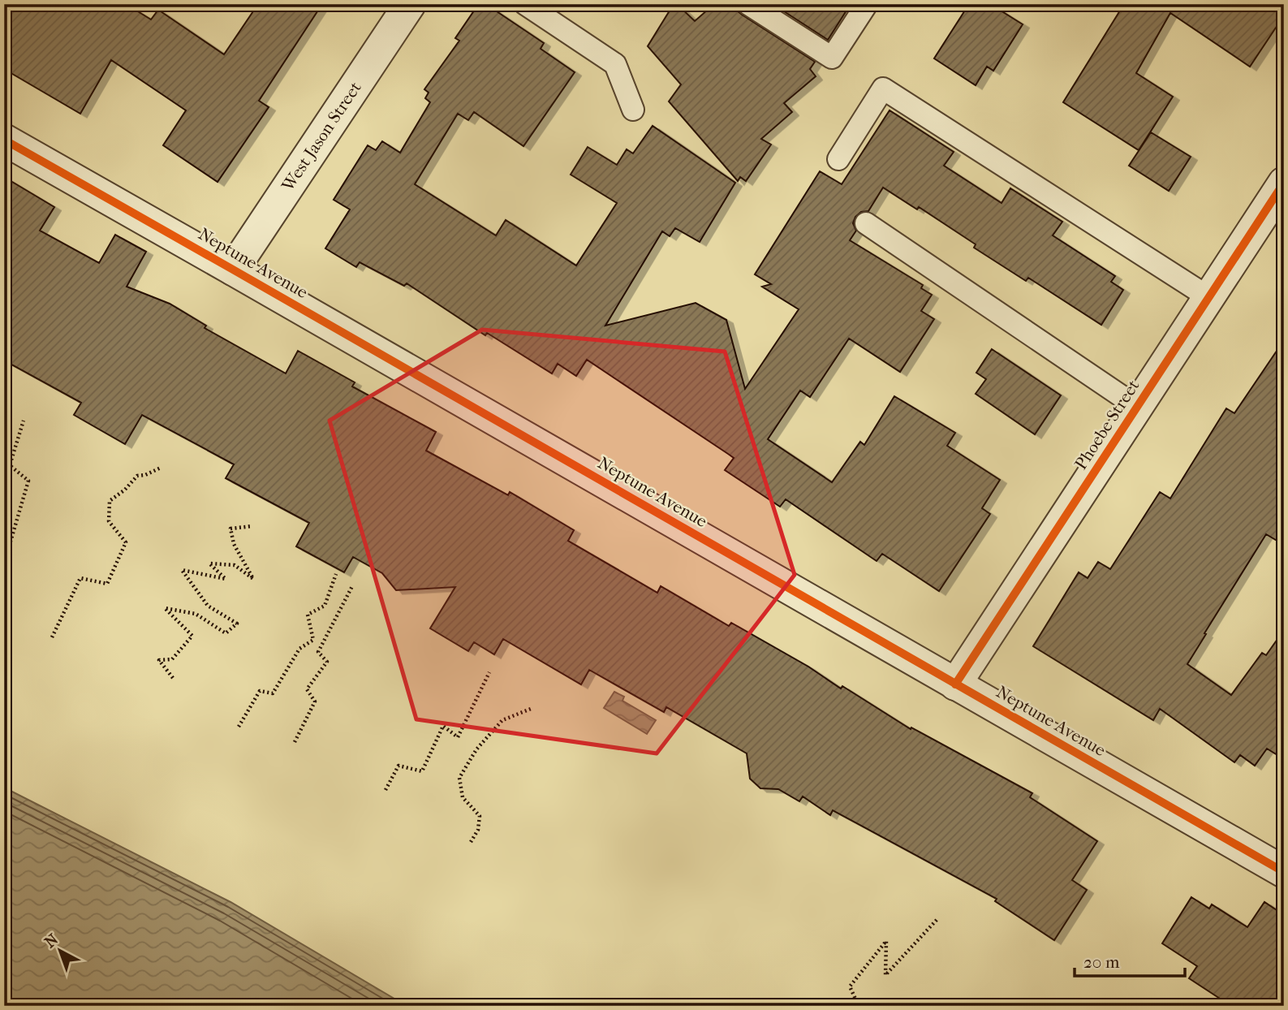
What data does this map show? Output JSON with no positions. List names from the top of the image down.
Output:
{
  "streets": {
    "street": ["West Jason Street", "Neptune Avenue", "Phoebe Street"]
  },
  "crossings": [
    ["West Jason Street", "Neptune Avenue"],
    ["Neptune Avenue", "Phoebe Street"]
  ],
  "scale_bar": "20 m",
  "north": "top left"
}
